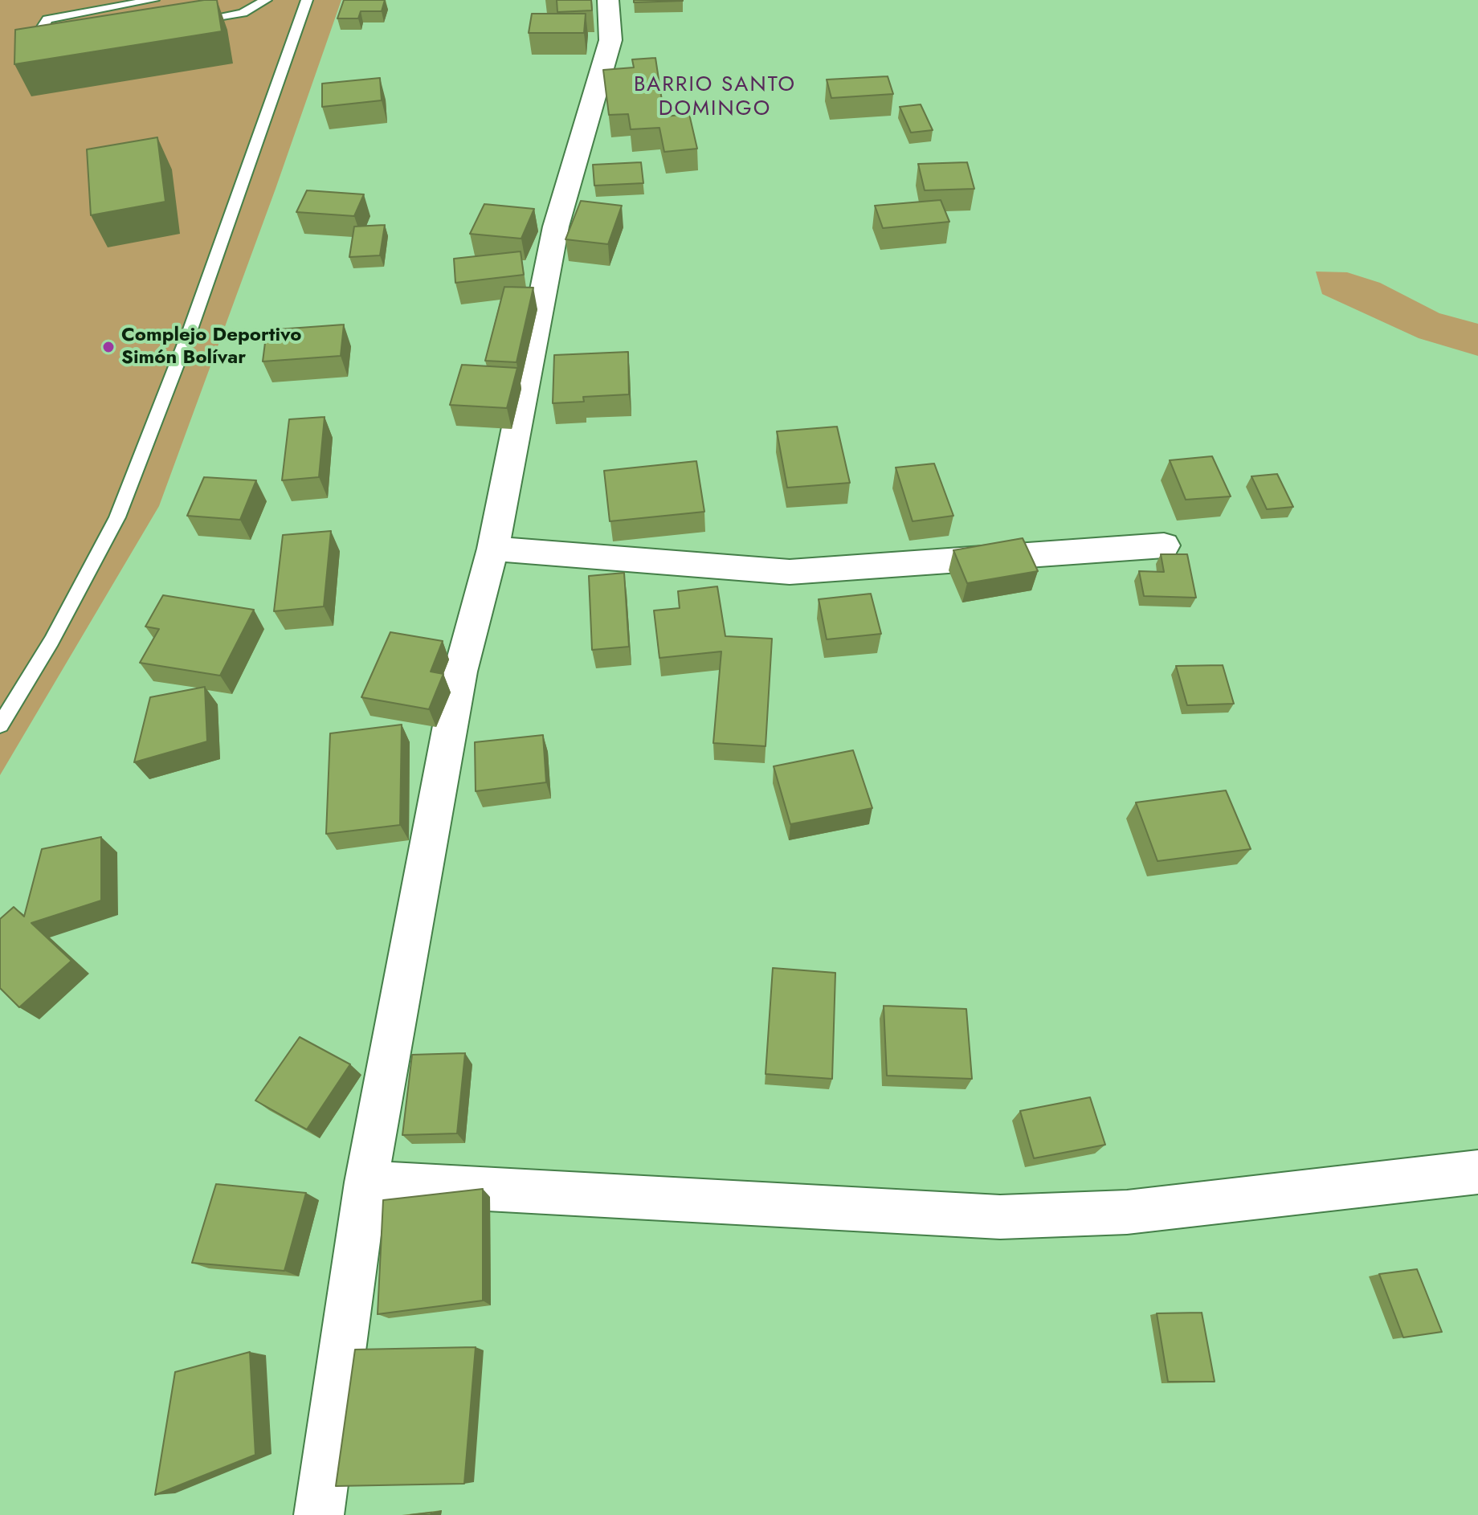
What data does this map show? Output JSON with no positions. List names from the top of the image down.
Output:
{
  "districts": ["BARRIO SANTO DOMINGO"],
  "places": ["Complejo Deportivo Simón Bolívar"]
}
